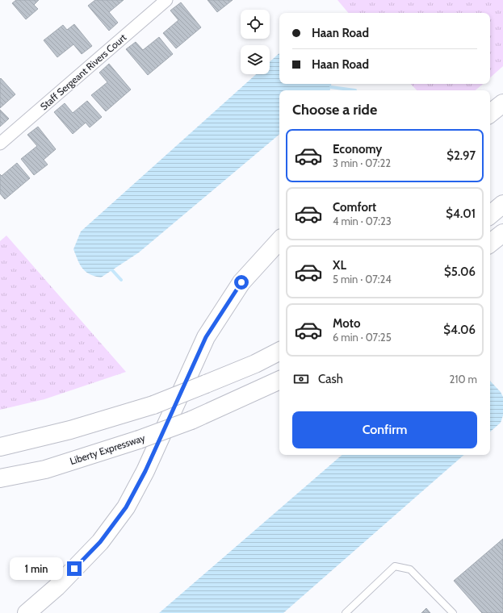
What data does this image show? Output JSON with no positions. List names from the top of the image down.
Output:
{
  "streets": {
    "main road": ["Liberty Expressway"],
    "street": ["Staff Sergeant Rivers Court"]
  },
  "page": {
    "banner": ["Haan Road", "Haan Road"],
    "heading": "Choose a ride",
    "list": [
      {
        "name": "Economy",
        "note": "3 min · 07:22",
        "value": "$2.97"
      },
      {
        "name": "Comfort",
        "note": "4 min · 07:23",
        "value": "$4.01"
      },
      {
        "name": "XL",
        "note": "5 min · 07:24",
        "value": "$5.06"
      },
      {
        "name": "Moto",
        "note": "6 min · 07:25",
        "value": "$4.06"
      }
    ],
    "pay": ["Cash", "210 m"],
    "buttons": "Confirm",
    "bubble": "1 min"
  }
}
